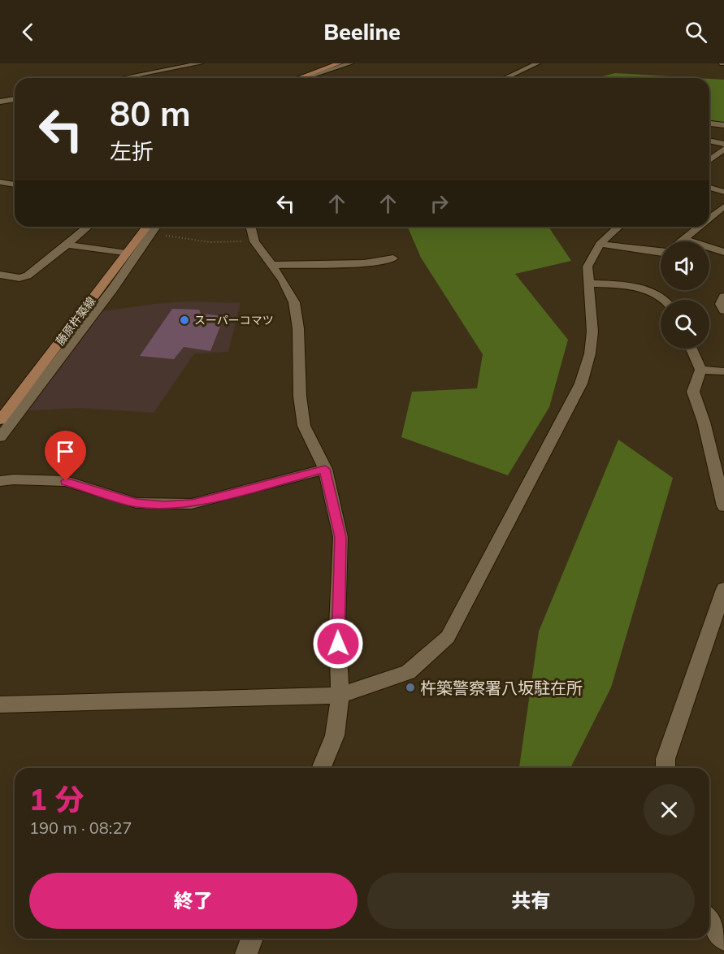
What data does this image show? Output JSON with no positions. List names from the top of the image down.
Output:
{
  "streets": {
    "main road": ["藤原杵築線"]
  },
  "places": ["スーパーコマツ", "杵築警察署八坂駐在所"],
  "page": {
    "header": "Beeline",
    "turn": ["80 m", "左折"],
    "heading": ["1 分", "190 m · 08:27"],
    "buttons": ["終了", "共有"]
  }
}
